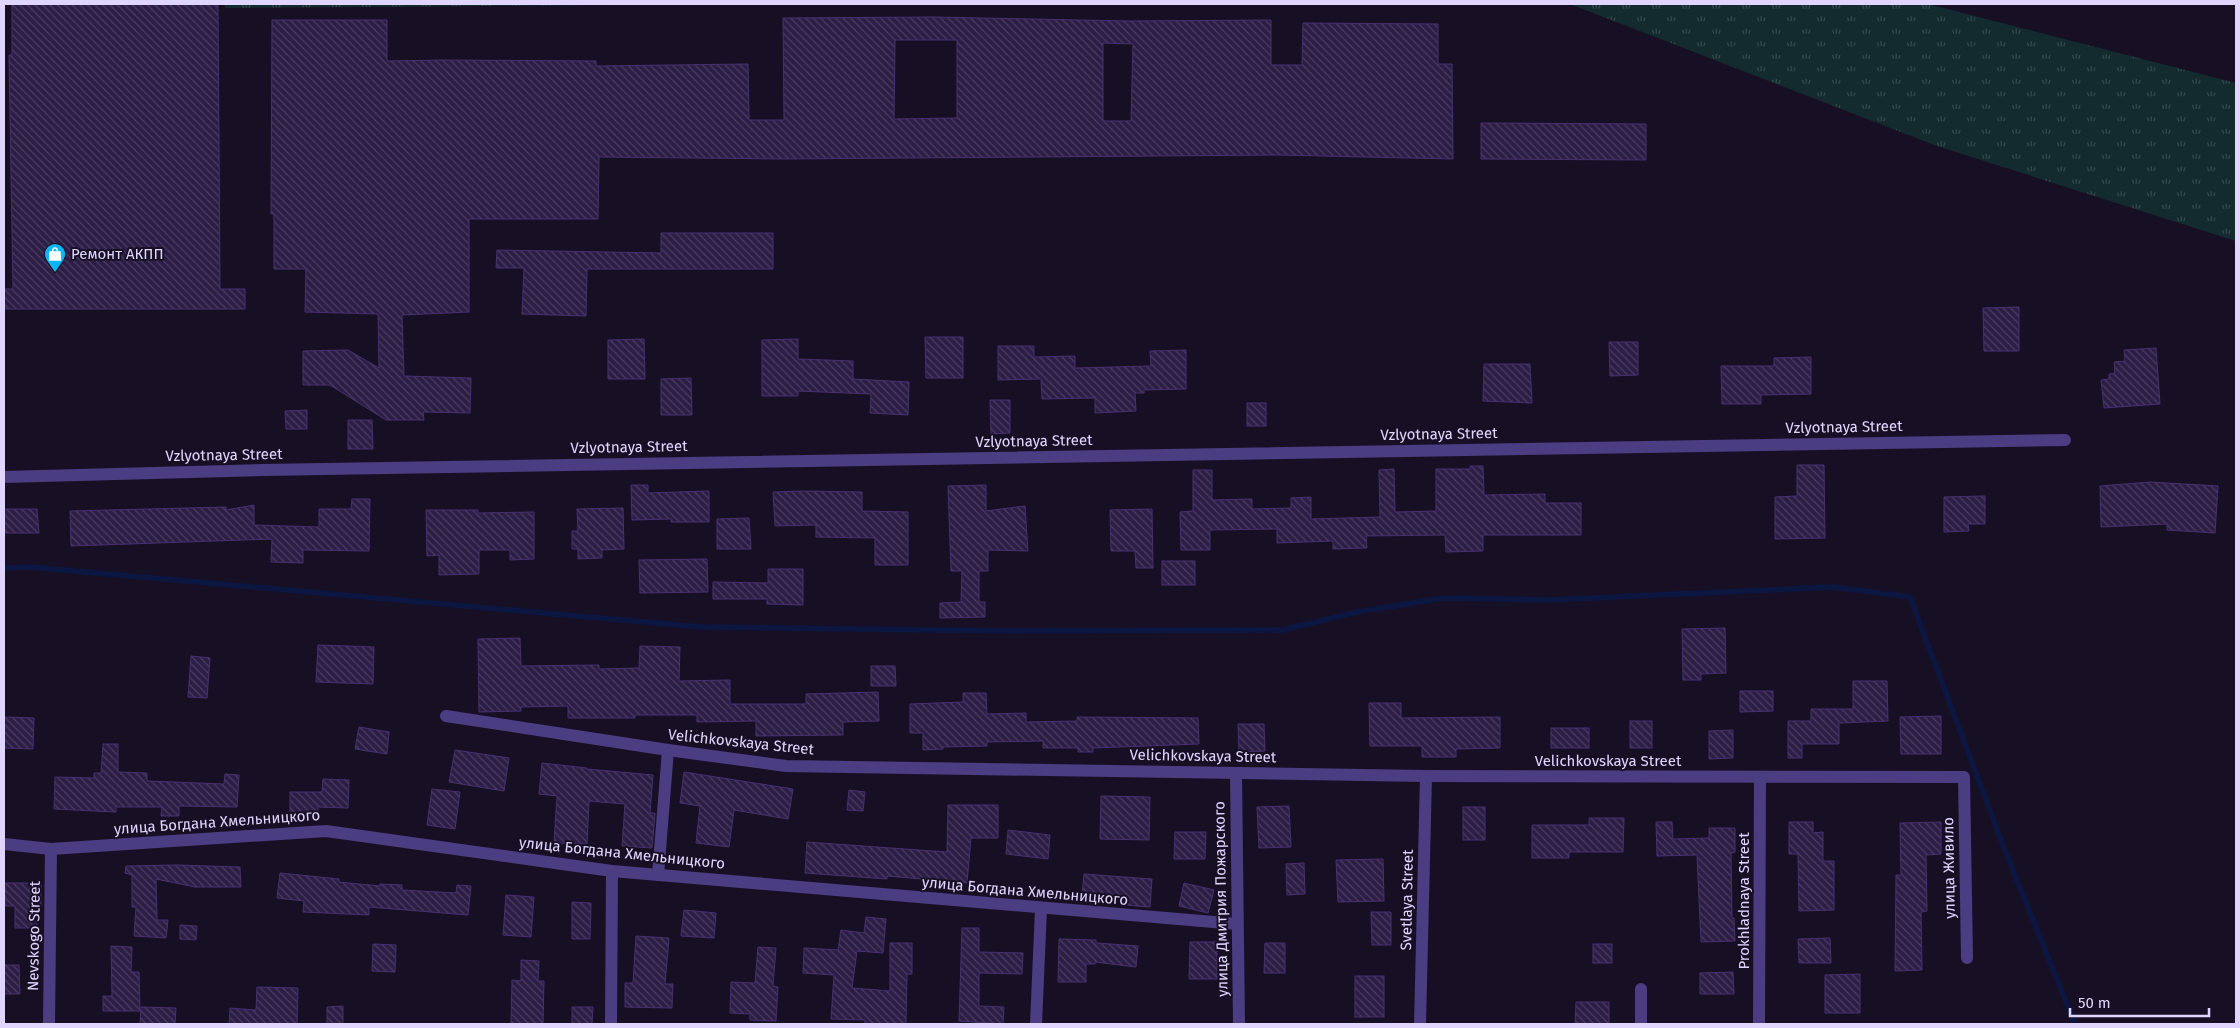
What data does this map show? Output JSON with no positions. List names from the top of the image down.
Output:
{
  "streets": {
    "street": [
      "Vzlyotnaya Street",
      "Velichkovskaya Street",
      "улица Богдана Хмельницкого",
      "улица Живило",
      "улица Дмитрия Пожарского",
      "Svetlaya Street",
      "Prokhladnaya Street",
      "Nevskogo Street"
    ]
  },
  "crossings": [
    ["Velichkovskaya Street", "улица Живило"],
    ["Velichkovskaya Street", "улица Дмитрия Пожарского"],
    ["Velichkovskaya Street", "Svetlaya Street"],
    ["Velichkovskaya Street", "Prokhladnaya Street"],
    ["улица Богдана Хмельницкого", "улица Дмитрия Пожарского"],
    ["улица Богдана Хмельницкого", "Nevskogo Street"]
  ],
  "places": {
    "shop": ["Ремонт АКПП"]
  },
  "scale_bar": "50 m"
}
